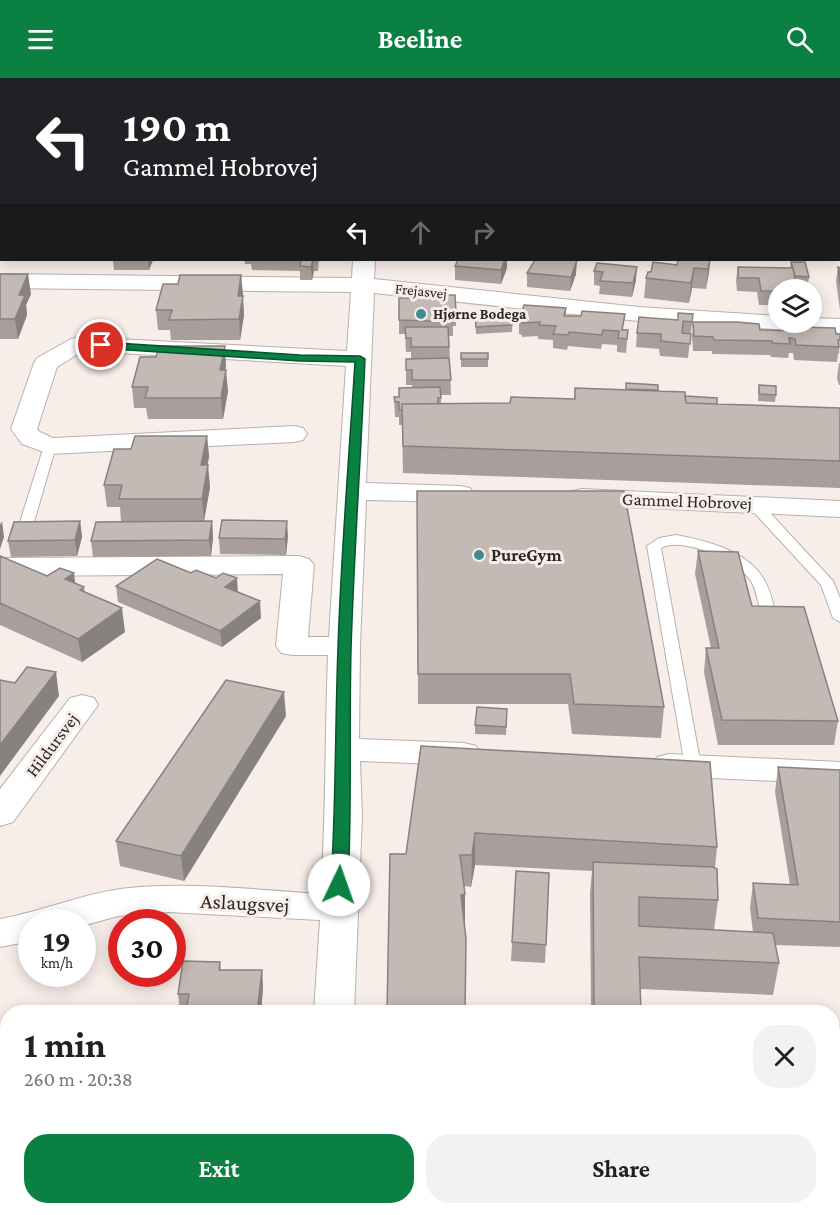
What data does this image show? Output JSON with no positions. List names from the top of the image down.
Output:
{
  "streets": {
    "street": [
      "Frejasvej",
      "Gammel Hobrovej",
      "Hildursvej",
      "Aslaugsvej"
    ]
  },
  "places": ["Hjørne Bodega", "PureGym"],
  "page": {
    "header": "Beeline",
    "turn": ["190 m", "Gammel Hobrovej"],
    "speed": "19 km/h",
    "limit": "30",
    "heading": ["1 min", "260 m · 20:38"],
    "buttons": ["Exit", "Share"]
  }
}
